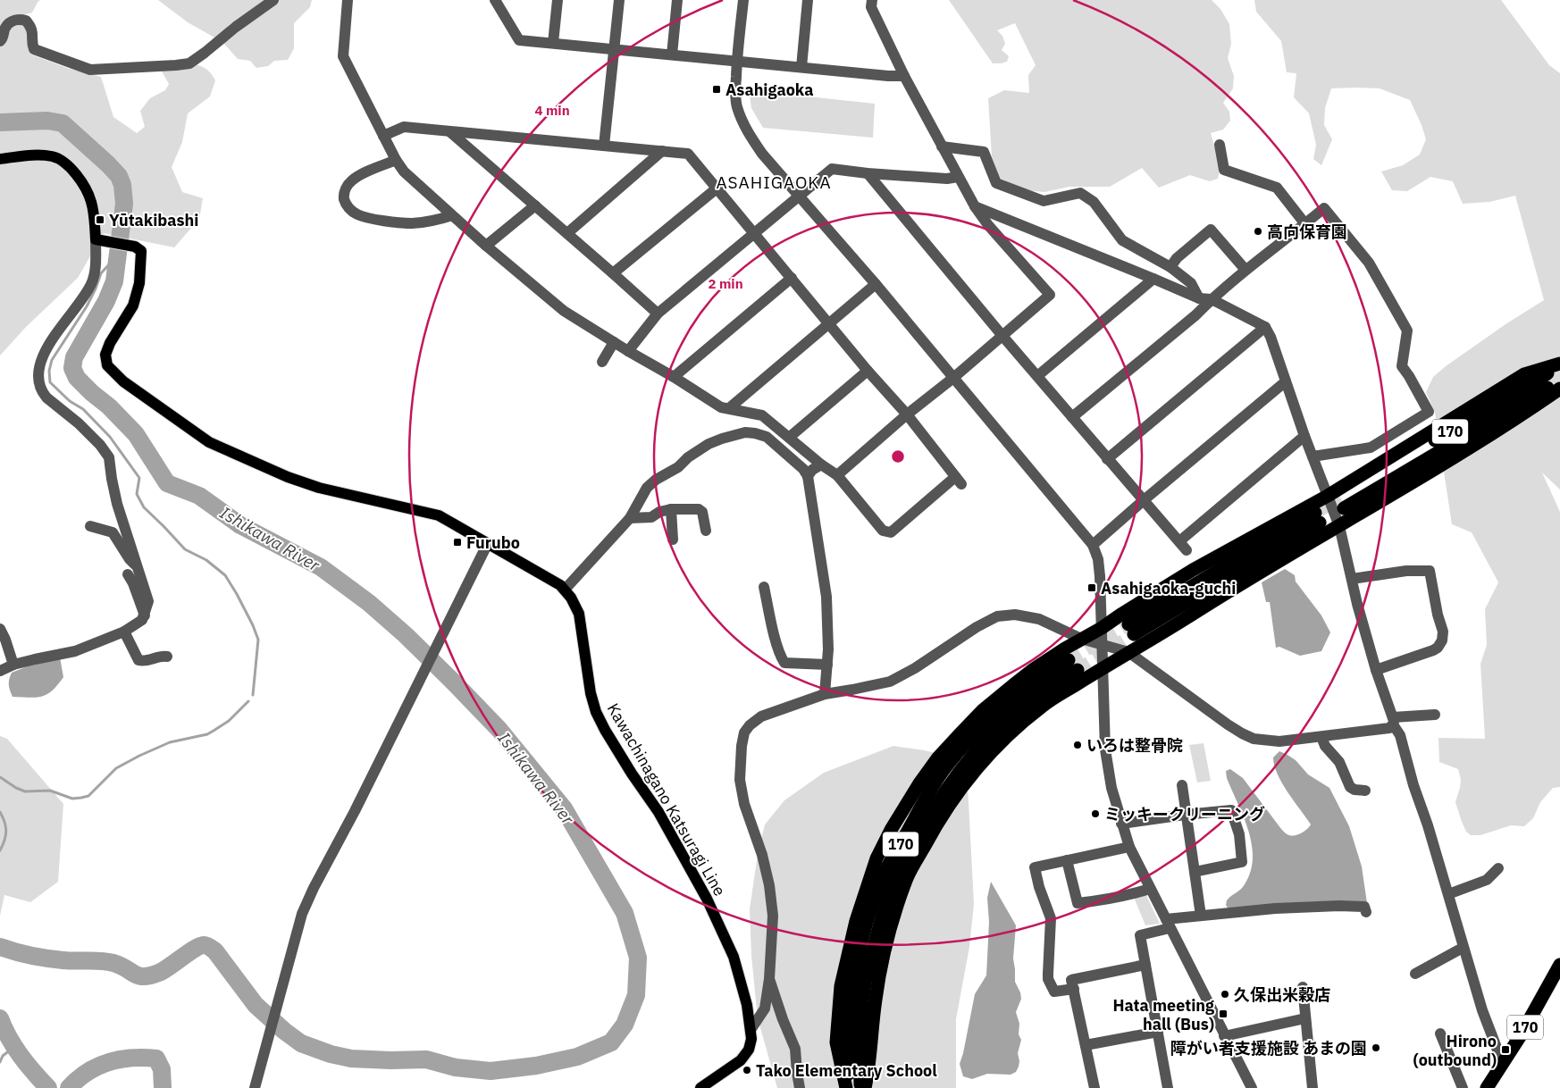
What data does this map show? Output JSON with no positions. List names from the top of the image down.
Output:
{
  "streets": {
    "highway": ["170"],
    "main road": ["Kawachinagano Katsuragi Line"]
  },
  "districts": ["ASAHIGAOKA"],
  "water": ["Ishikawa River"],
  "places": {
    "transit": [
      "Asahigaoka",
      "Yūtakibashi",
      "Furubo",
      "Asahigaoka-guchi",
      "Hata meeting hall (Bus)",
      "Hirono (outbound)"
    ],
    "other": [
      "高向保育園",
      "いろは整骨院",
      "ミッキークリーニング",
      "久保出米穀店",
      "障がい者支援施設 あまの園",
      "Tako Elementary School"
    ]
  },
  "rings": ["4 min", "2 min"]
}
